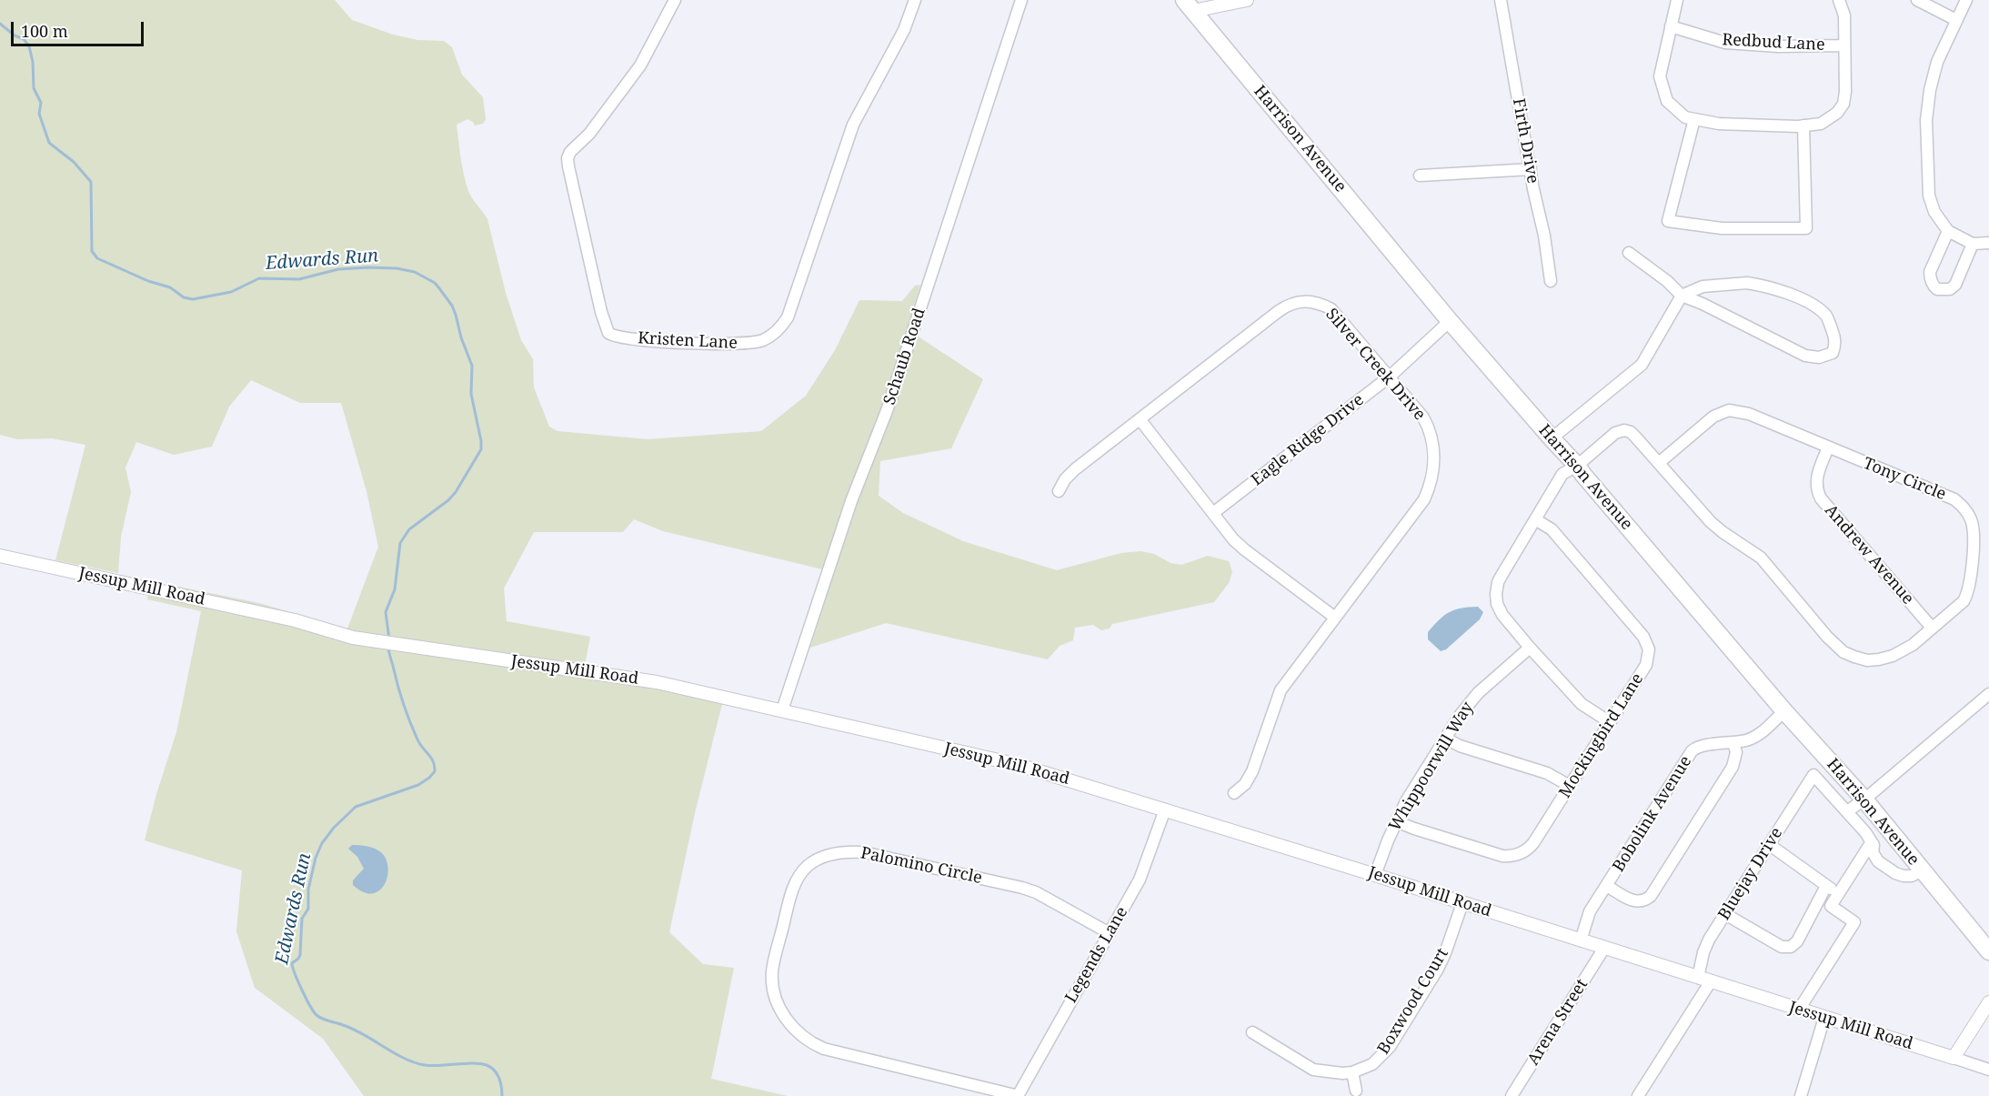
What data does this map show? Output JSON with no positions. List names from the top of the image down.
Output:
{
  "streets": {
    "main road": ["Harrison Avenue"],
    "street": [
      "Redbud Lane",
      "Firth Drive",
      "Kristen Lane",
      "Schaub Road",
      "Silver Creek Drive",
      "Eagle Ridge Drive",
      "Tony Circle",
      "Andrew Avenue",
      "Jessup Mill Road",
      "Mockingbird Lane",
      "Whippoorwill Way",
      "Bobolink Avenue",
      "Palomino Circle",
      "Bluejay Drive",
      "Legends Lane",
      "Boxwood Court",
      "Arena Street"
    ]
  },
  "crossings": [
    ["Harrison Avenue", "Eagle Ridge Drive"],
    ["Harrison Avenue", "Tony Circle"],
    ["Harrison Avenue", "Bobolink Avenue"],
    ["Schaub Road", "Jessup Mill Road"],
    ["Silver Creek Drive", "Eagle Ridge Drive"],
    ["Tony Circle", "Andrew Avenue"],
    ["Jessup Mill Road", "Whippoorwill Way"],
    ["Jessup Mill Road", "Bobolink Avenue"],
    ["Jessup Mill Road", "Bluejay Drive"],
    ["Jessup Mill Road", "Legends Lane"],
    ["Jessup Mill Road", "Boxwood Court"],
    ["Jessup Mill Road", "Arena Street"],
    ["Mockingbird Lane", "Whippoorwill Way"],
    ["Palomino Circle", "Legends Lane"]
  ],
  "water": ["Edwards Run"],
  "scale_bar": "100 m"
}
